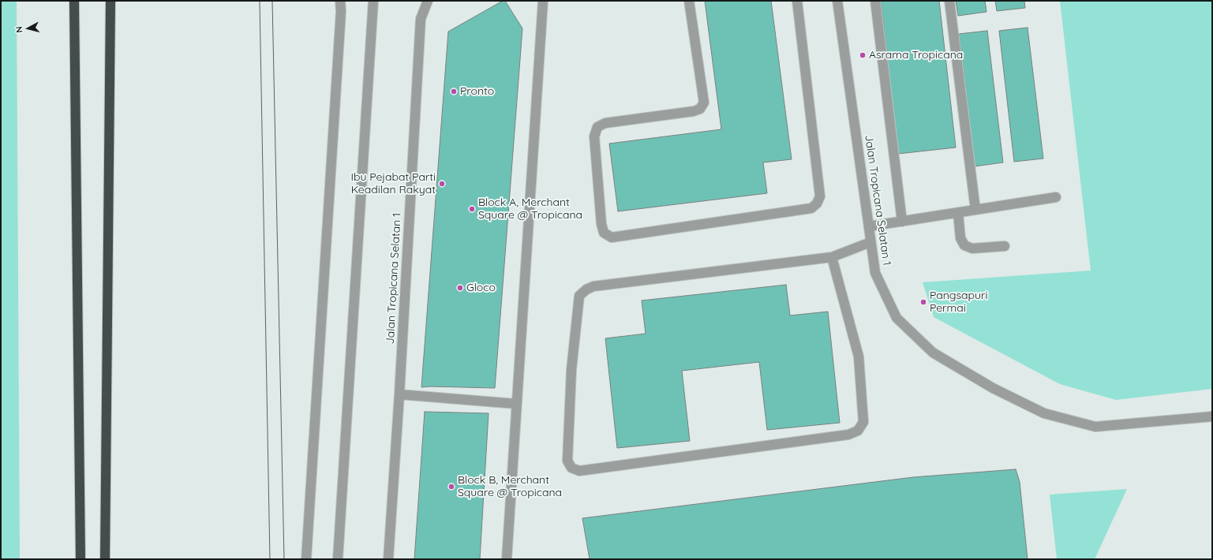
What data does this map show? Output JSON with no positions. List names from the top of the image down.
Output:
{
  "streets": {
    "street": ["Jalan Tropicana Selatan 1"]
  },
  "places": [
    "Asrama Tropicana",
    "Pronto",
    "Ibu Pejabat Parti Keadilan Rakyat",
    "Block A, Merchant Square @ Tropicana",
    "Gloco",
    "Pangsapuri Permai",
    "Block B, Merchant Square @ Tropicana"
  ],
  "north": "left"
}
